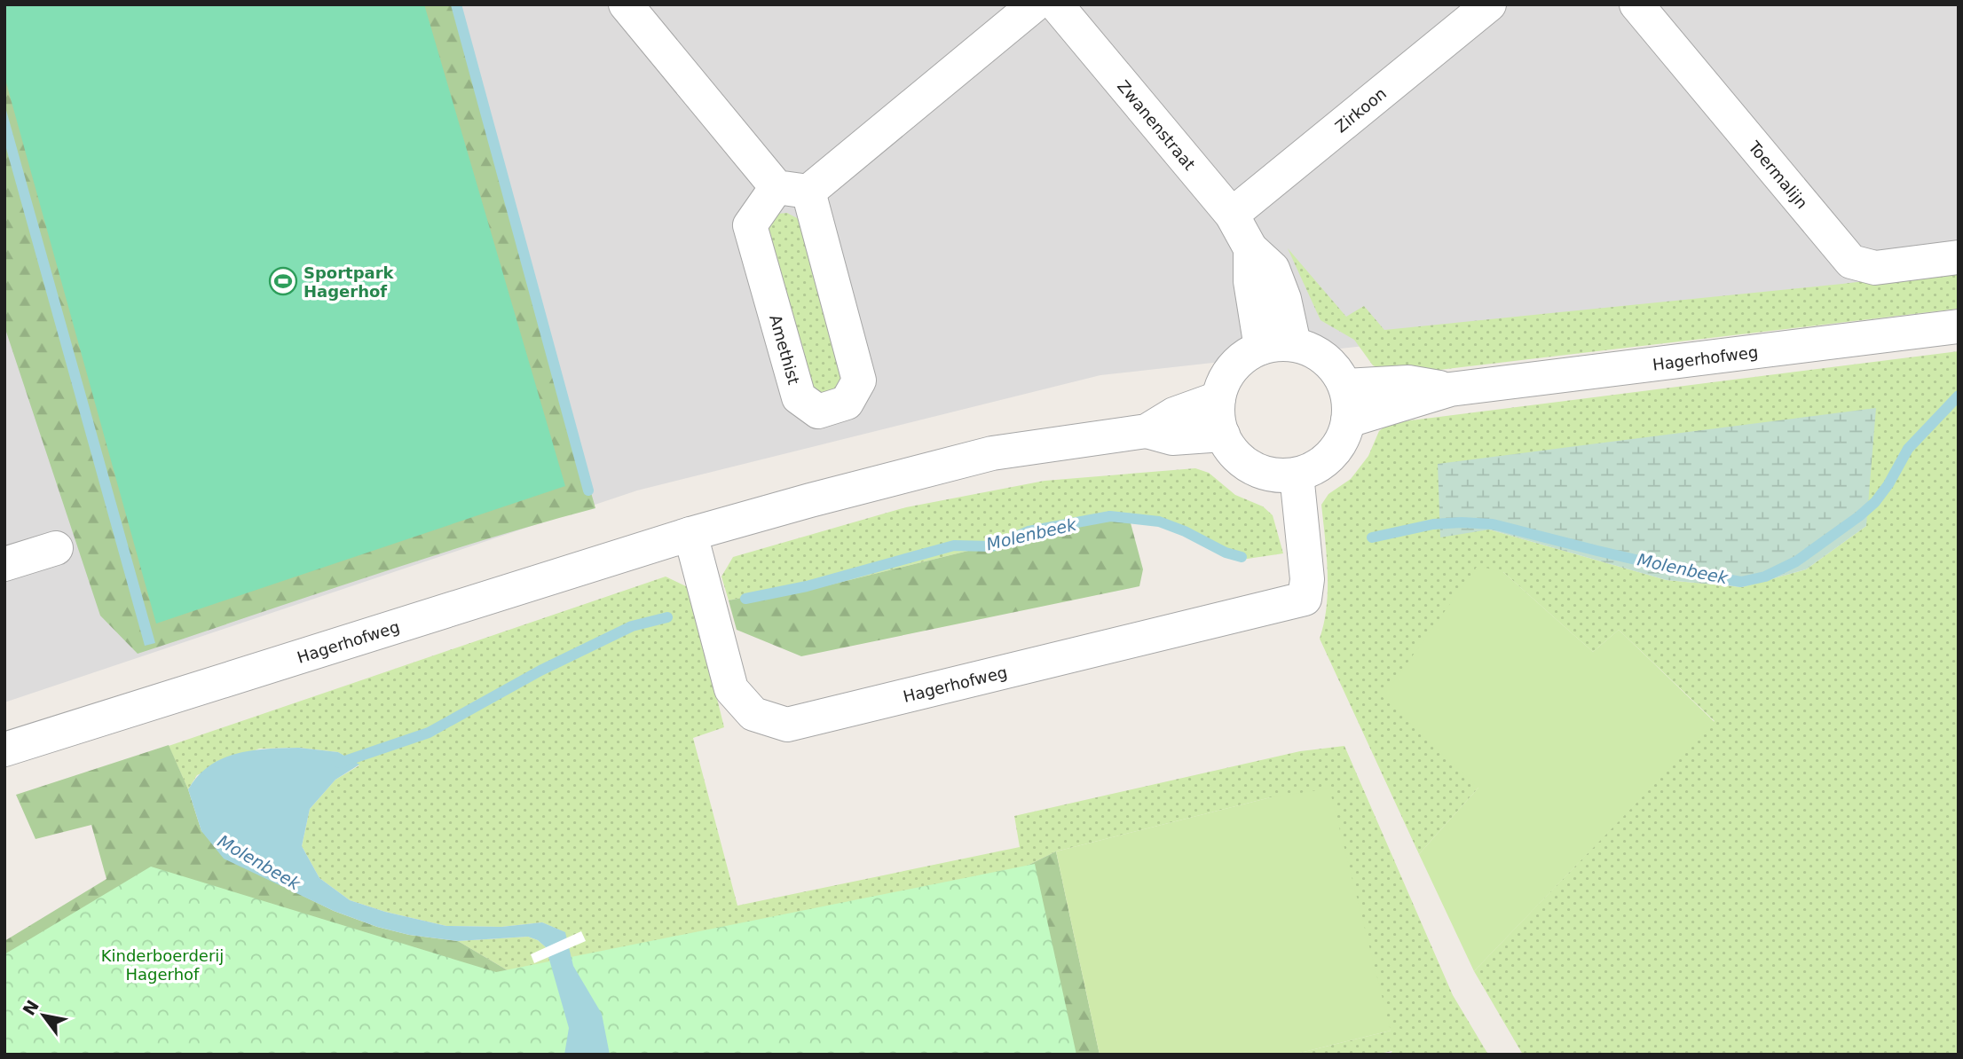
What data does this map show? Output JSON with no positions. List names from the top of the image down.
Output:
{
  "streets": {
    "street": [
      "Zirkoon",
      "Zwanenstraat",
      "Toermalijn",
      "Amethist",
      "Hagerhofweg"
    ]
  },
  "crossings": [
    ["Zirkoon", "Zwanenstraat"],
    ["Zwanenstraat", "Hagerhofweg"]
  ],
  "water": ["Molenbeek"],
  "parks": ["Kinderboerderij Hagerhof"],
  "places": {
    "sports": ["Sportpark Hagerhof"]
  },
  "north": "top left"
}
